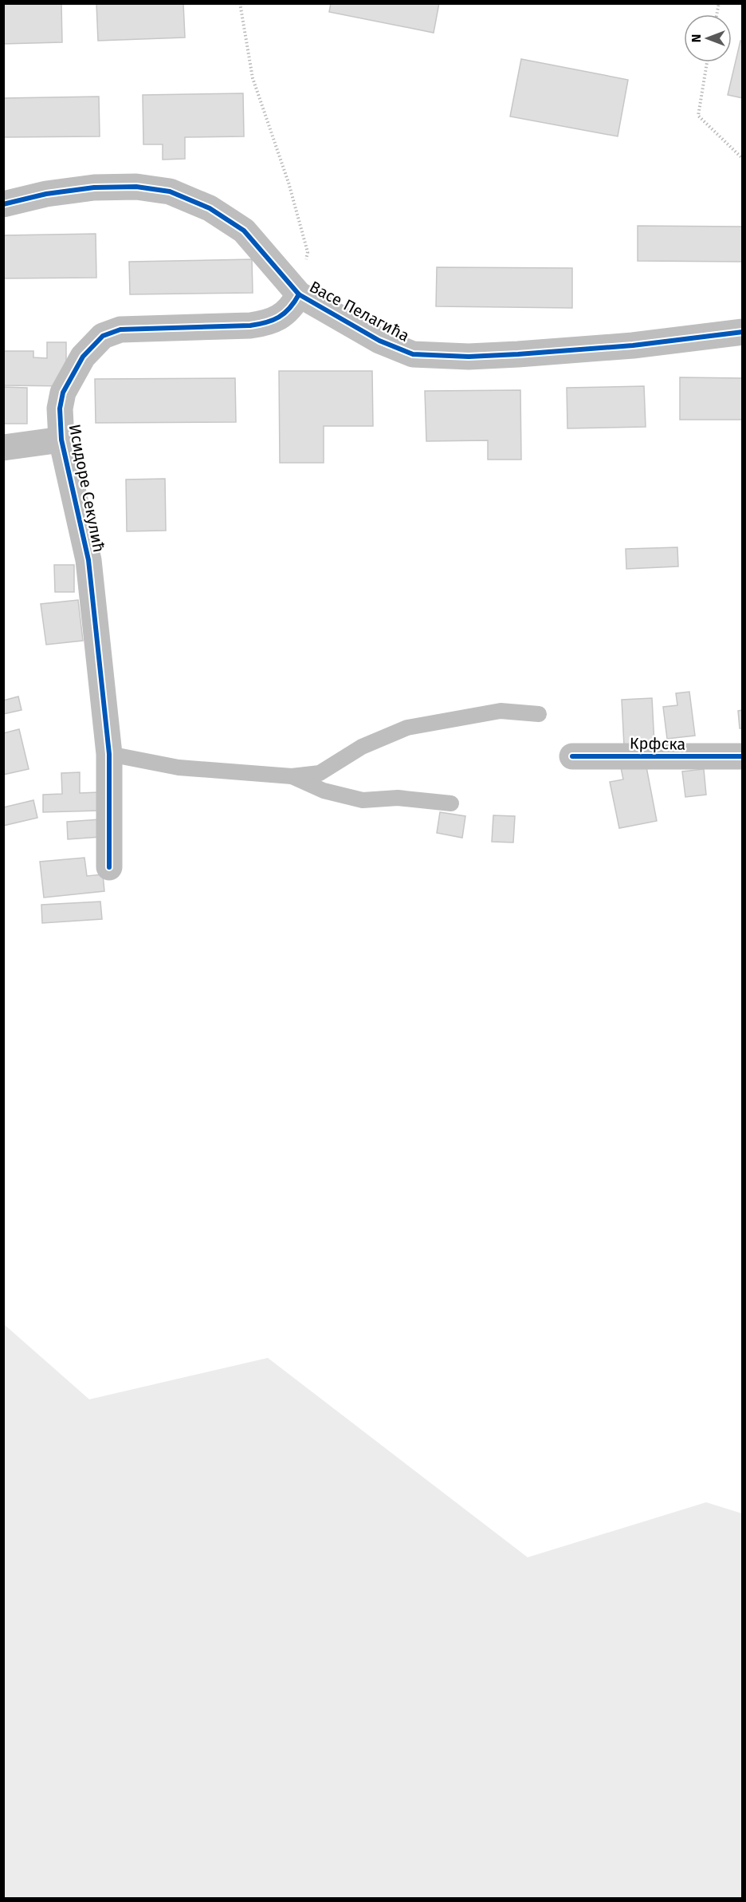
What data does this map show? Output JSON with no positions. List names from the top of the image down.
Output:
{
  "streets": {
    "street": ["Васе Пелагића", "Исидоре Секулић", "Крфска"]
  },
  "crossings": [
    ["Васе Пелагића", "Исидоре Секулић"]
  ],
  "north": "left"
}
